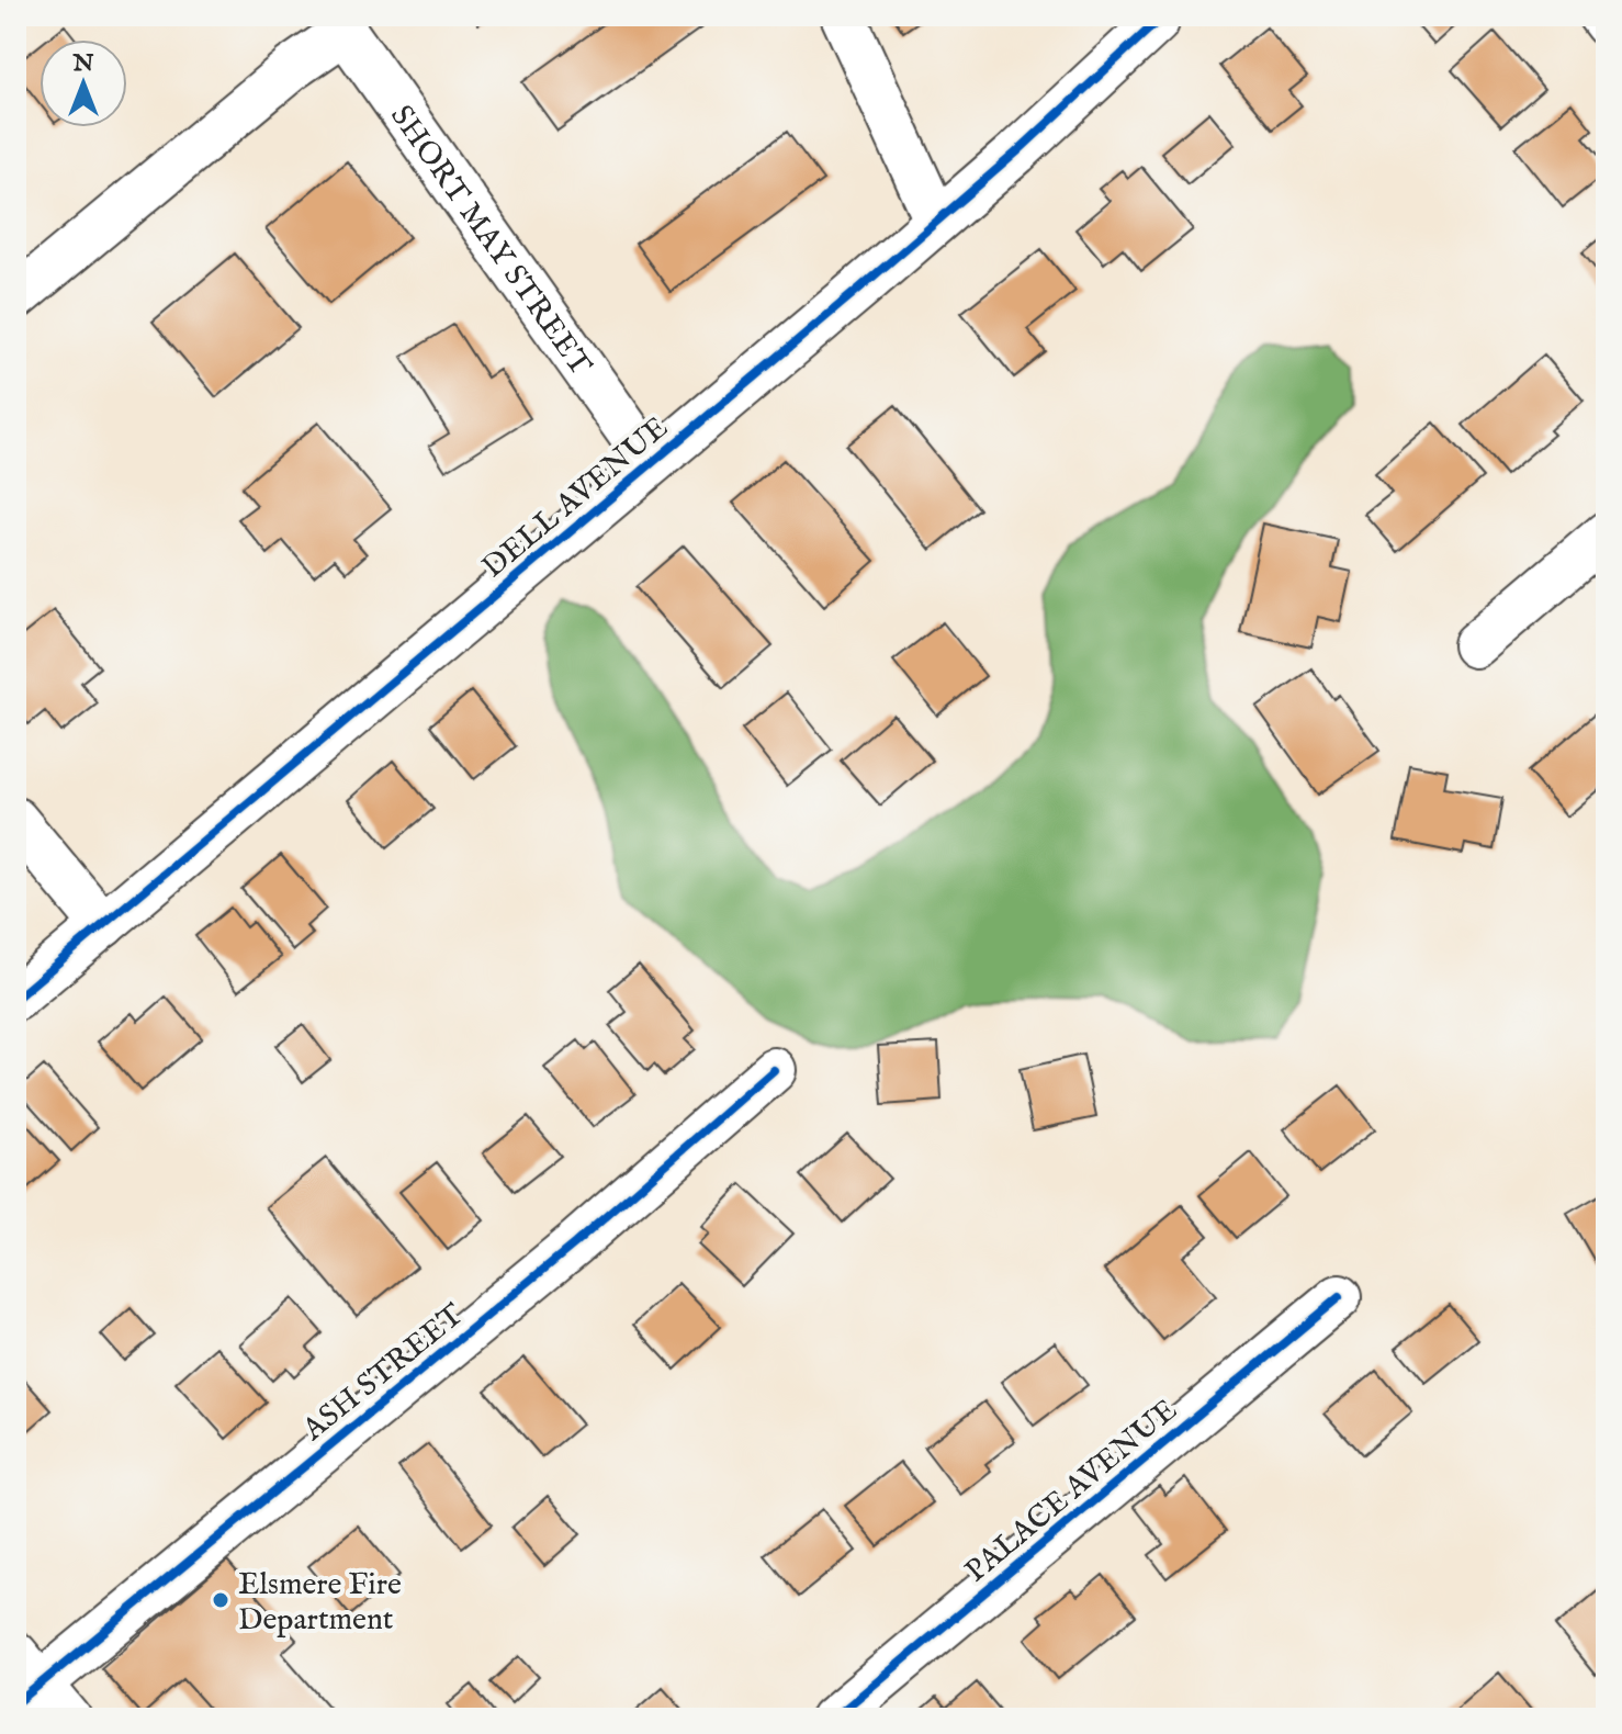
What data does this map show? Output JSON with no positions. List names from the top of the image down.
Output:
{
  "streets": {
    "street": [
      "SHORT MAY STREET",
      "DELL AVENUE",
      "ASH STREET",
      "PALACE AVENUE"
    ]
  },
  "crossings": [
    ["SHORT MAY STREET", "DELL AVENUE"]
  ],
  "places": ["Elsmere Fire Department"],
  "north": "top"
}
